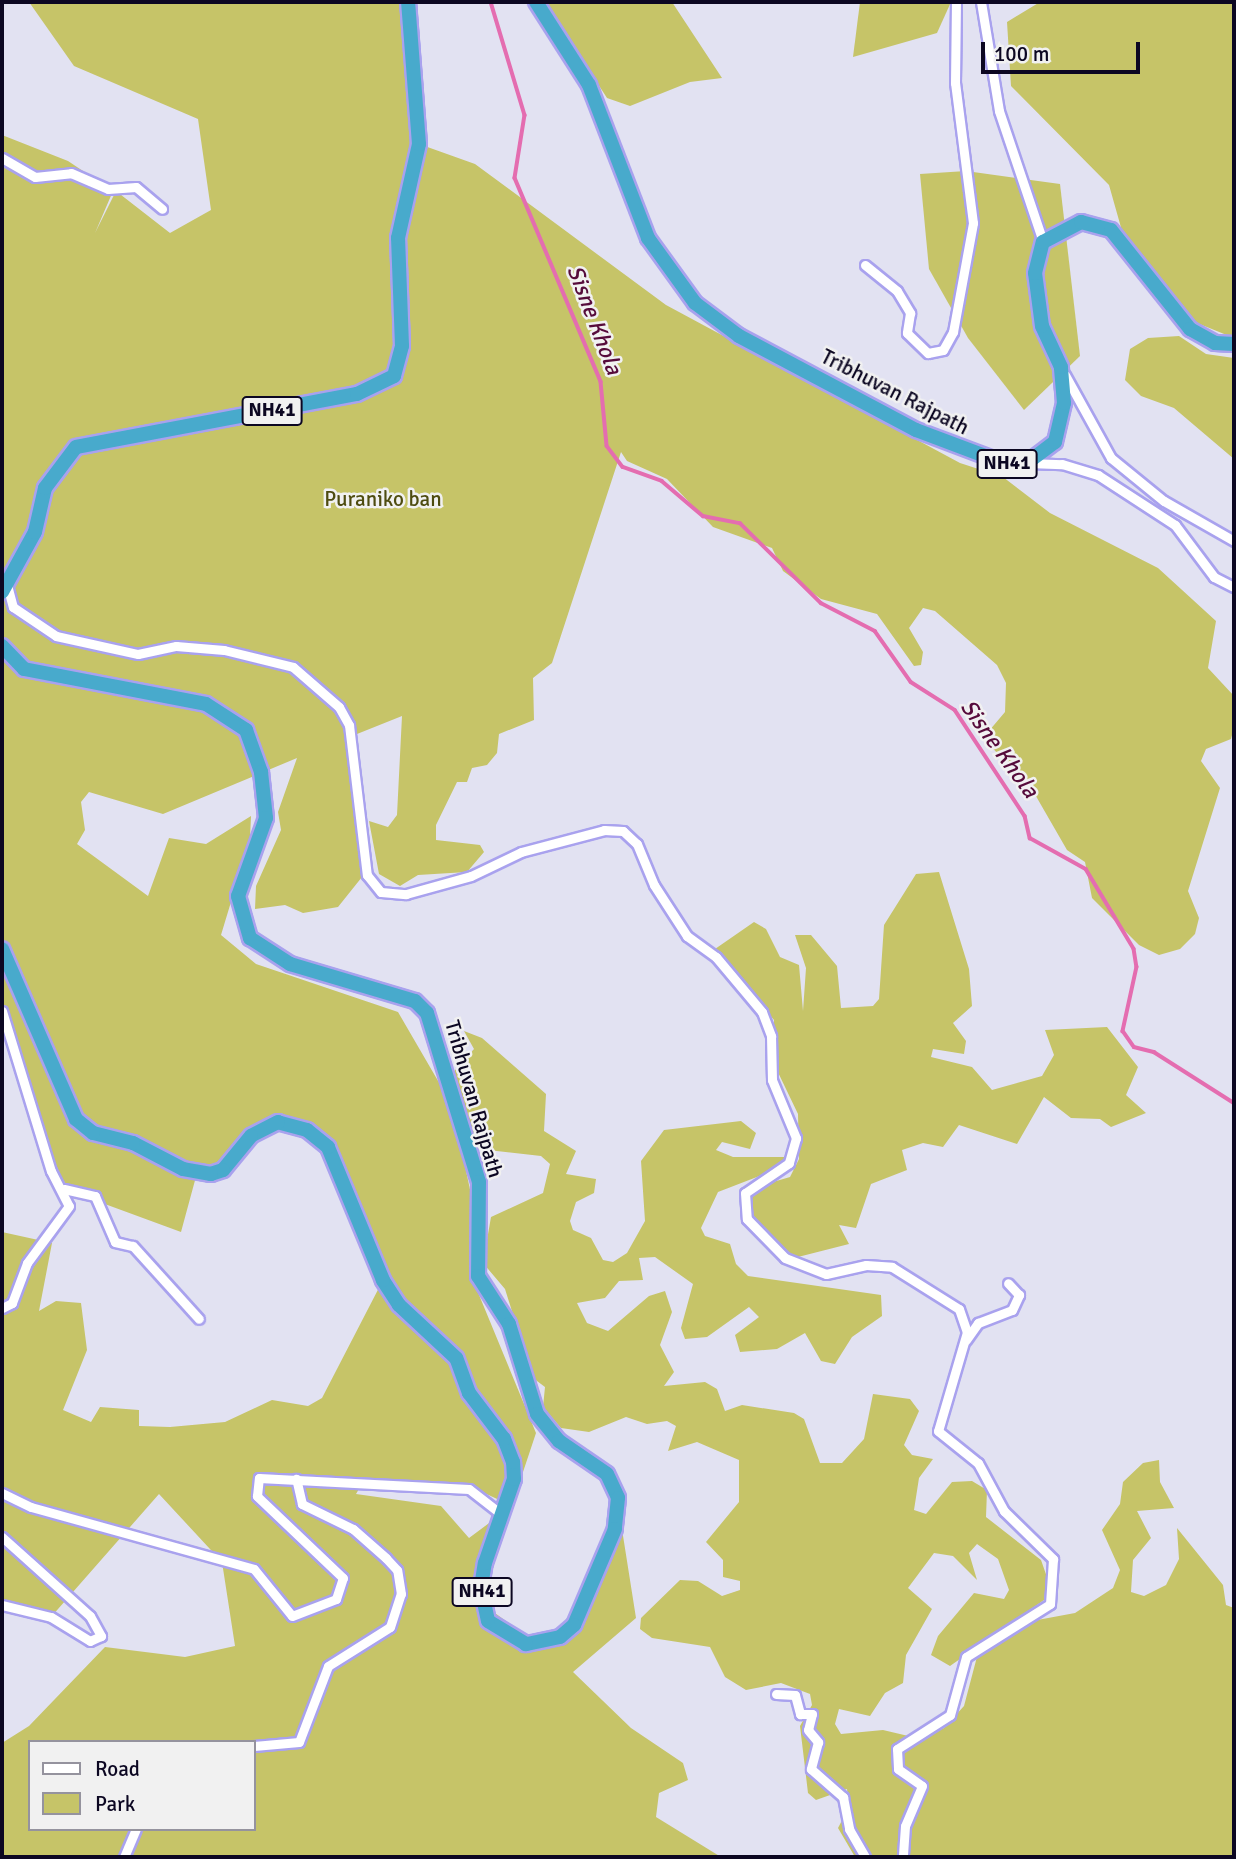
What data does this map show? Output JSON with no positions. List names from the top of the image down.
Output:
{
  "streets": {
    "highway": ["Tribhuvan Rajpath", "NH41"]
  },
  "crossings": [
    ["Tribhuvan Rajpath", "NH41"]
  ],
  "water": ["Sisne Khola"],
  "parks": ["Puraniko ban"],
  "legend": ["Road", "Park"],
  "scale_bar": "100 m"
}
